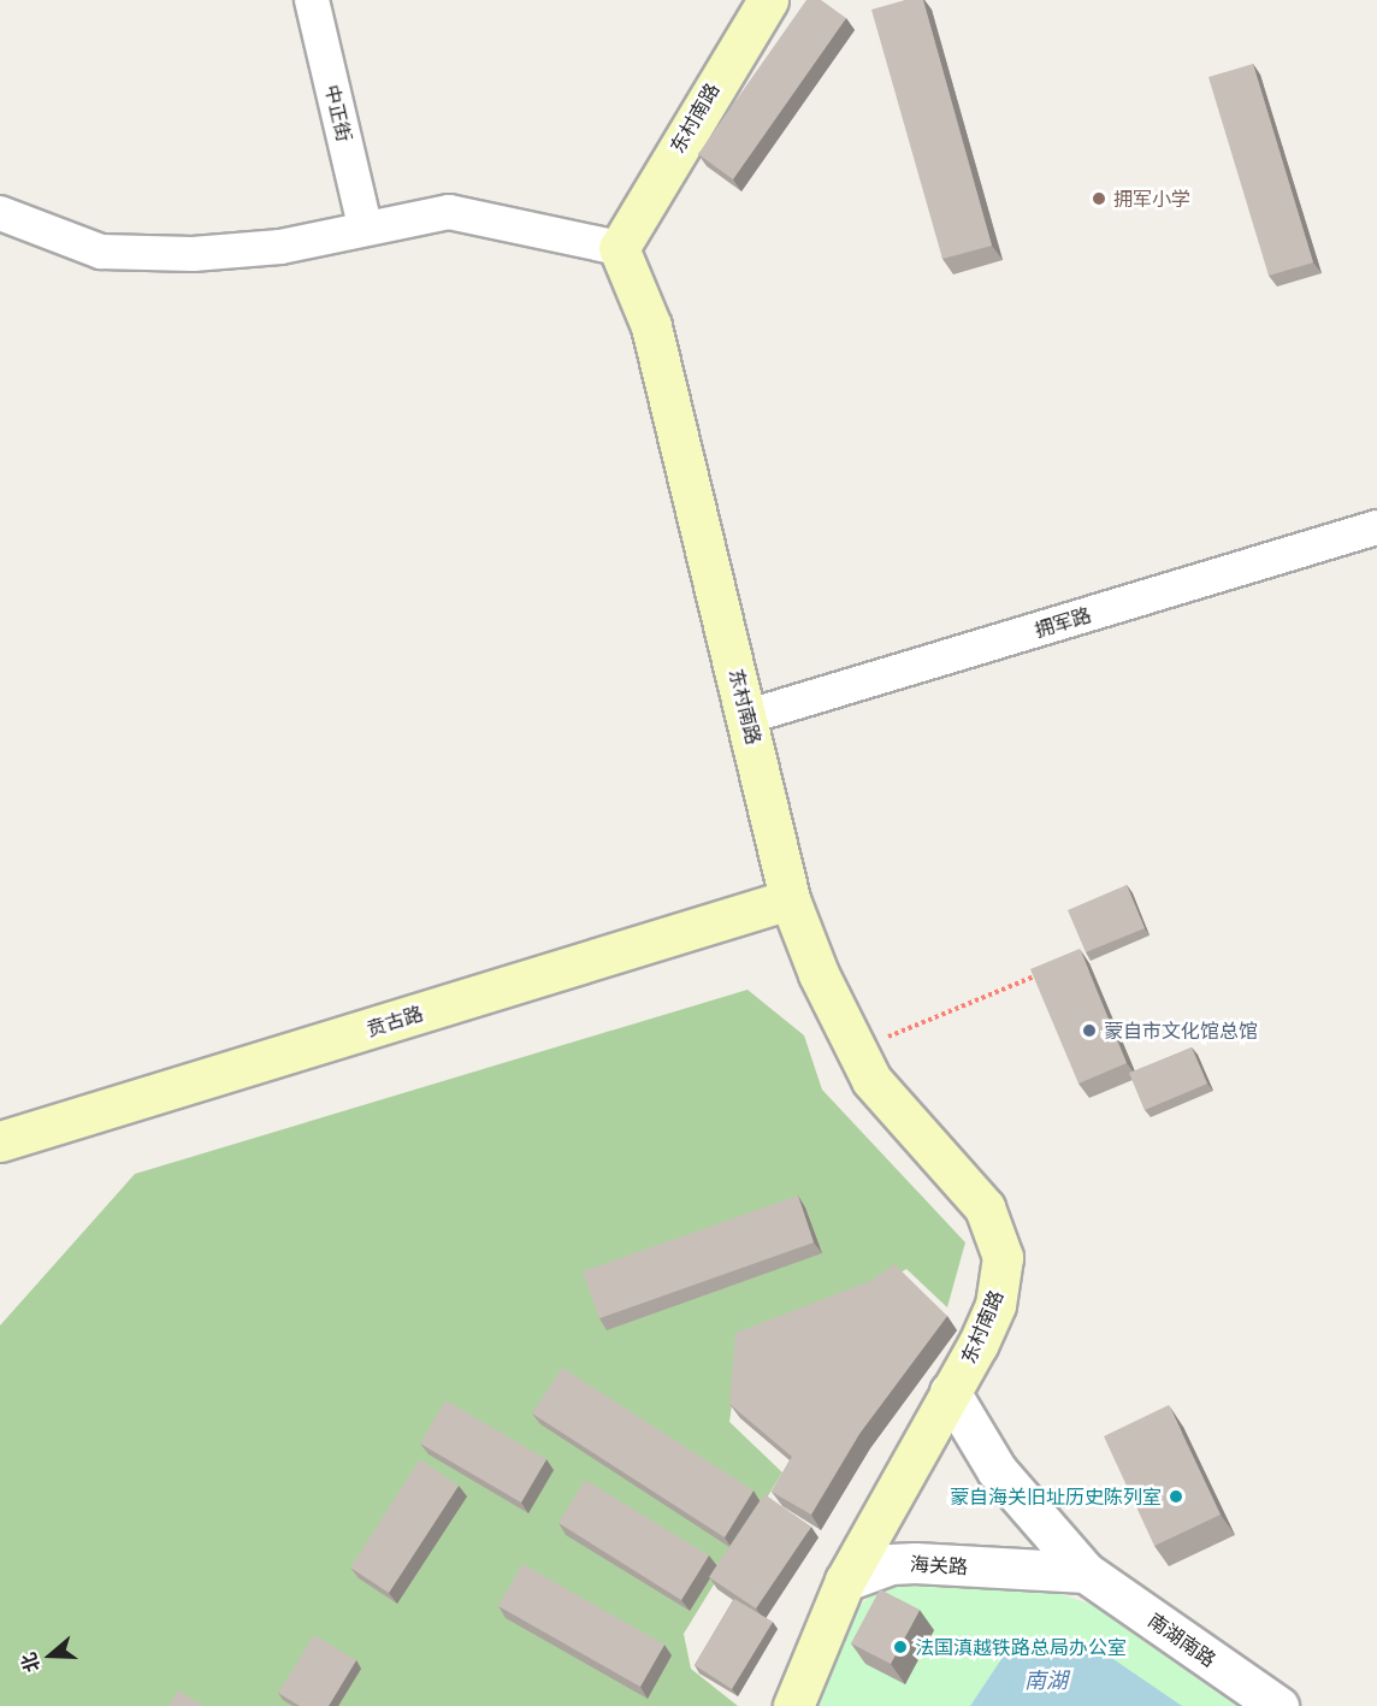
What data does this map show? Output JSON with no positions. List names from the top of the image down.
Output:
{
  "streets": {
    "main road": ["东村南路", "贲古路"],
    "street": [
      "中正街",
      "拥军路",
      "海关路",
      "南湖南路"
    ]
  },
  "crossings": [
    ["东村南路", "拥军路"],
    ["东村南路", "贲古路"],
    ["东村南路", "海关路"],
    ["海关路", "南湖南路"]
  ],
  "water": ["南湖"],
  "places": [
    "拥军小学",
    "蒙自市文化馆总馆",
    "蒙自海关旧址历史陈列室",
    "法国滇越铁路总局办公室"
  ],
  "north": "left"
}
